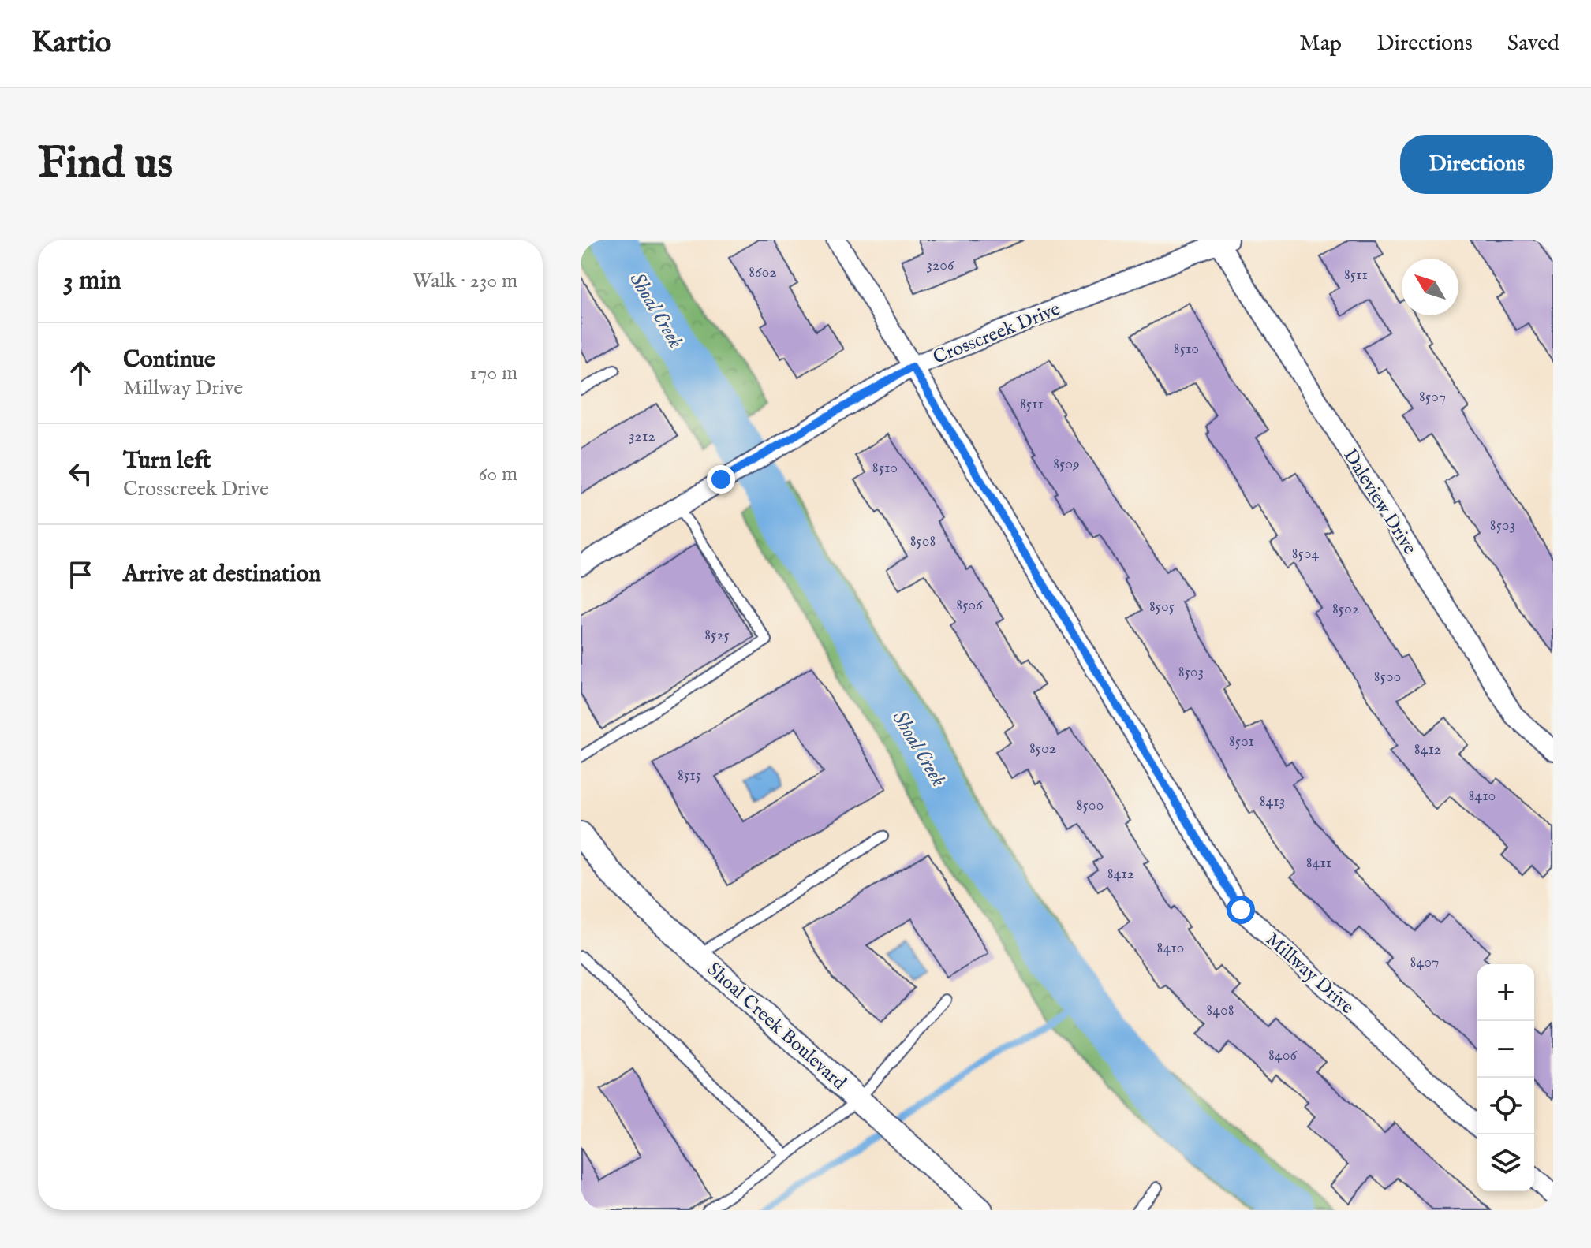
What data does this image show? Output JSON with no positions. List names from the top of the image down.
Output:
{
  "streets": {
    "street": [
      "Crosscreek Drive",
      "Daleview Drive",
      "Millway Drive",
      "Shoal Creek Boulevard"
    ]
  },
  "crossings": [
    ["Crosscreek Drive", "Daleview Drive"],
    ["Crosscreek Drive", "Millway Drive"]
  ],
  "water": ["Shoal Creek"],
  "house_numbers": [
    "3206",
    "8602",
    "8511",
    "8510",
    "8507",
    "8511",
    "3212",
    "8509",
    "8510",
    "8503",
    "8508",
    "8504",
    "8506",
    "8505",
    "8502",
    "8525",
    "8503",
    "8500",
    "8501",
    "8502",
    "8412",
    "8515",
    "8410",
    "8413",
    "8500",
    "8411",
    "8412",
    "8410",
    "8407",
    "8408",
    "8406"
  ],
  "north": "top left",
  "page": {
    "header": "Kartio",
    "nav": ["Map", "Directions", "Saved"],
    "buttons": "Directions",
    "title": "Find us",
    "heading": ["3 min", "Walk · 230 m"],
    "list": [
      ["Continue", "Millway Drive", "170 m"],
      ["Turn left", "Crosscreek Drive", "60 m"],
      "Arrive at destination"
    ],
    "map_buttons": ["+", "−"]
  }
}
